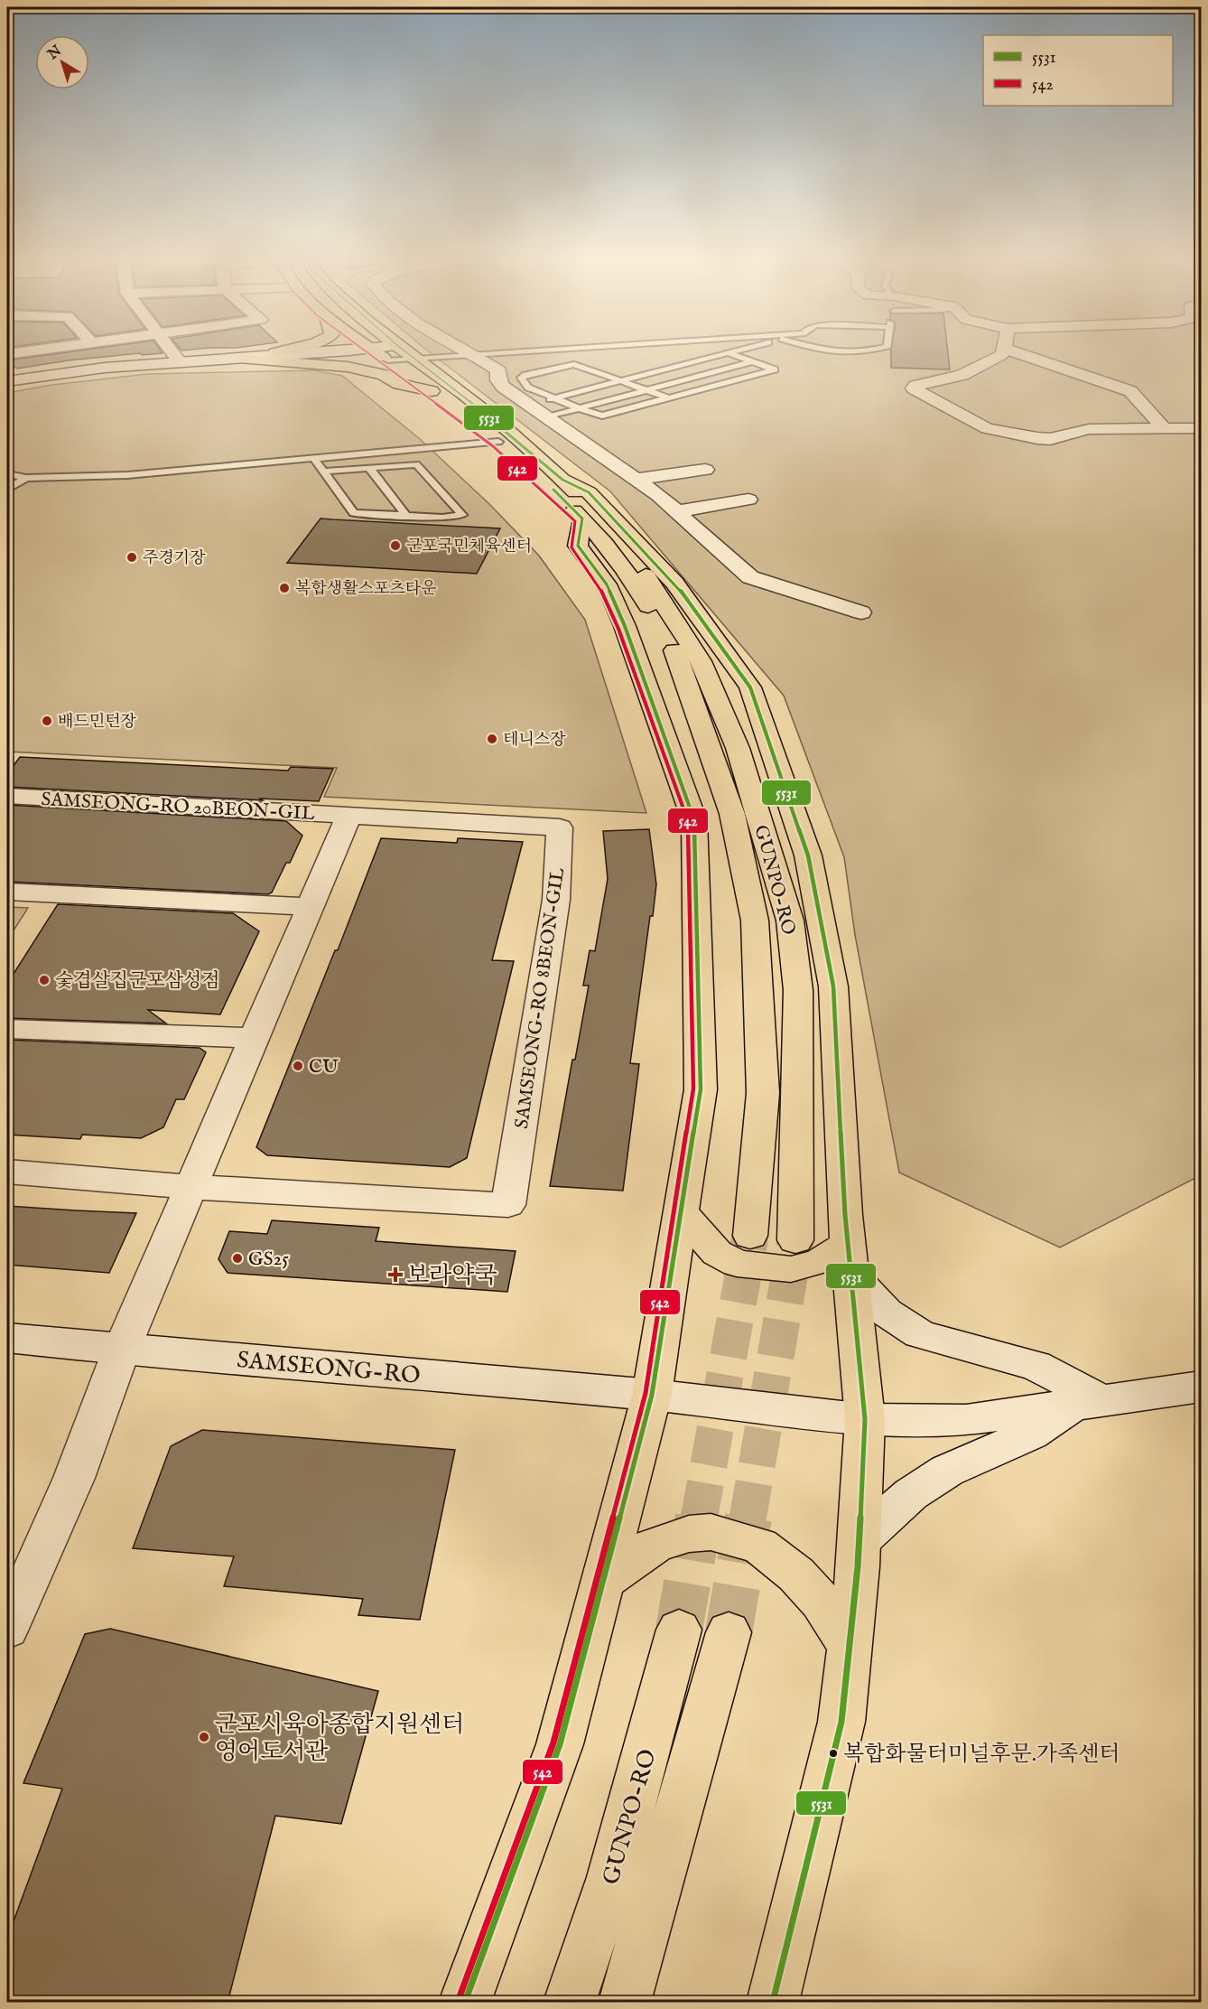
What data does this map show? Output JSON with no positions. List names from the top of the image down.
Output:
{
  "streets": {
    "main road": ["GUNPO-RO"],
    "street": ["SAMSEONG-RO 20BEON-GIL", "SAMSEONG-RO 8BEON-GIL", "SAMSEONG-RO"]
  },
  "crossings": [
    ["SAMSEONG-RO 20BEON-GIL", "SAMSEONG-RO 8BEON-GIL"],
    ["GUNPO-RO", "SAMSEONG-RO"]
  ],
  "places": {
    "other": [
      "군포국민체육센터",
      "주경기장",
      "복합생활스포츠타운",
      "배드민턴장",
      "테니스장",
      "숯겹살집군포삼성점",
      "CU",
      "GS25",
      "군포시육아종합지원센터 영어도서관",
      "복합화물터미널후문.가족센터"
    ],
    "health": ["보라약국"]
  },
  "lines": ["transit line 5531", "transit line 542"],
  "legend": ["5531", "542"],
  "north": "top left"
}
